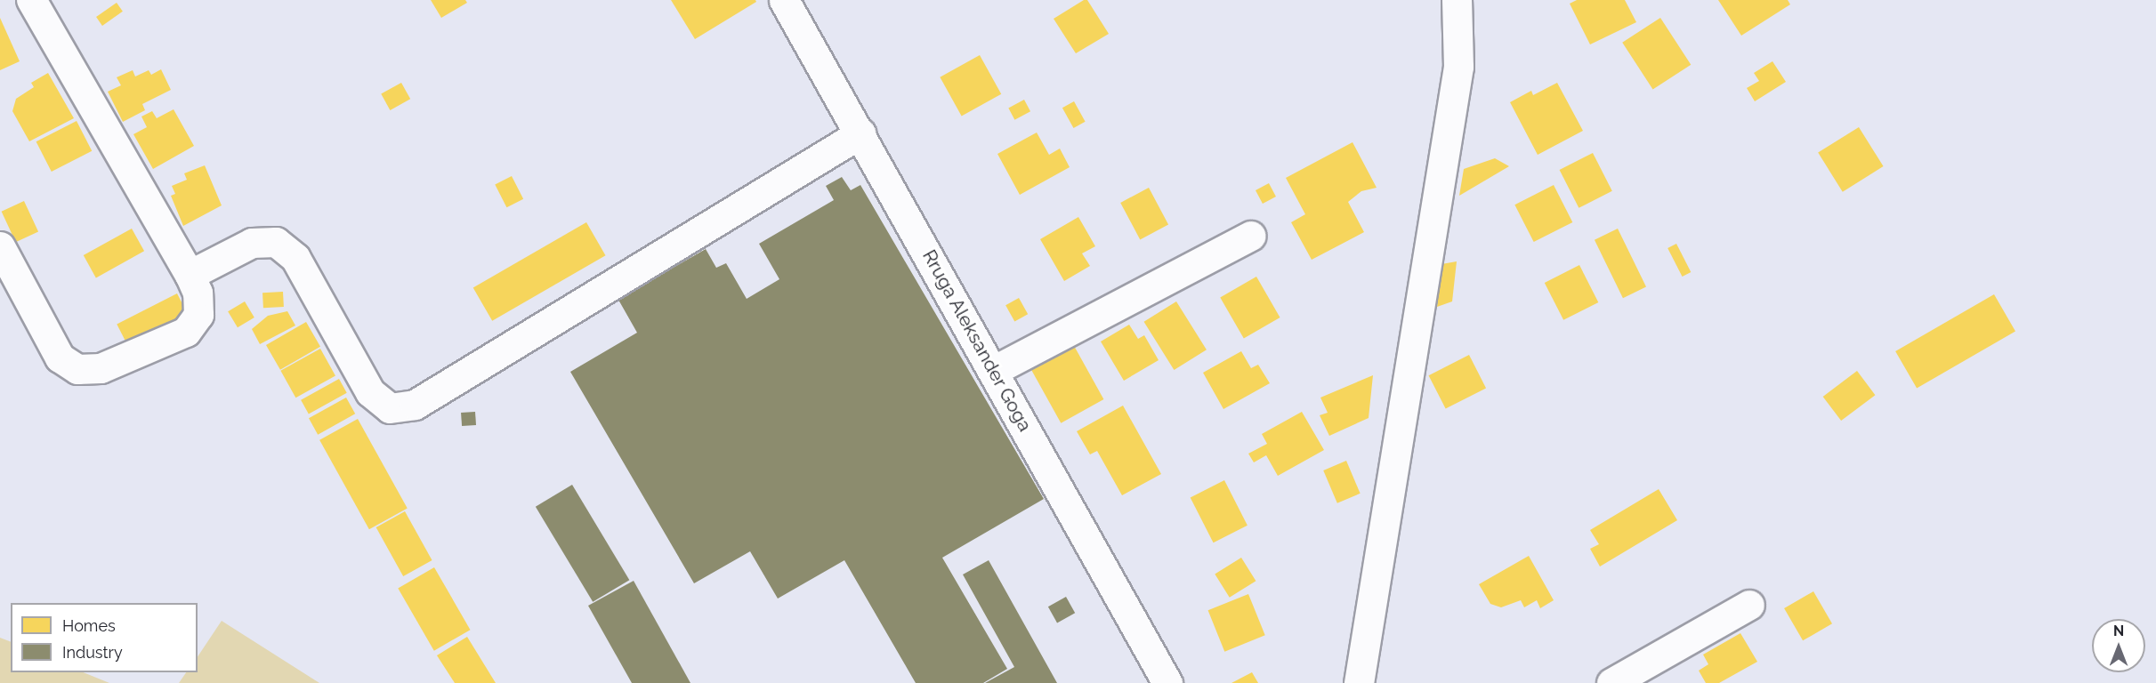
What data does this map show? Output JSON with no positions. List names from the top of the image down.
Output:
{
  "streets": {
    "street": ["Rruga Aleksander Goga"]
  },
  "legend": ["Homes", "Industry"],
  "north": "top"
}
